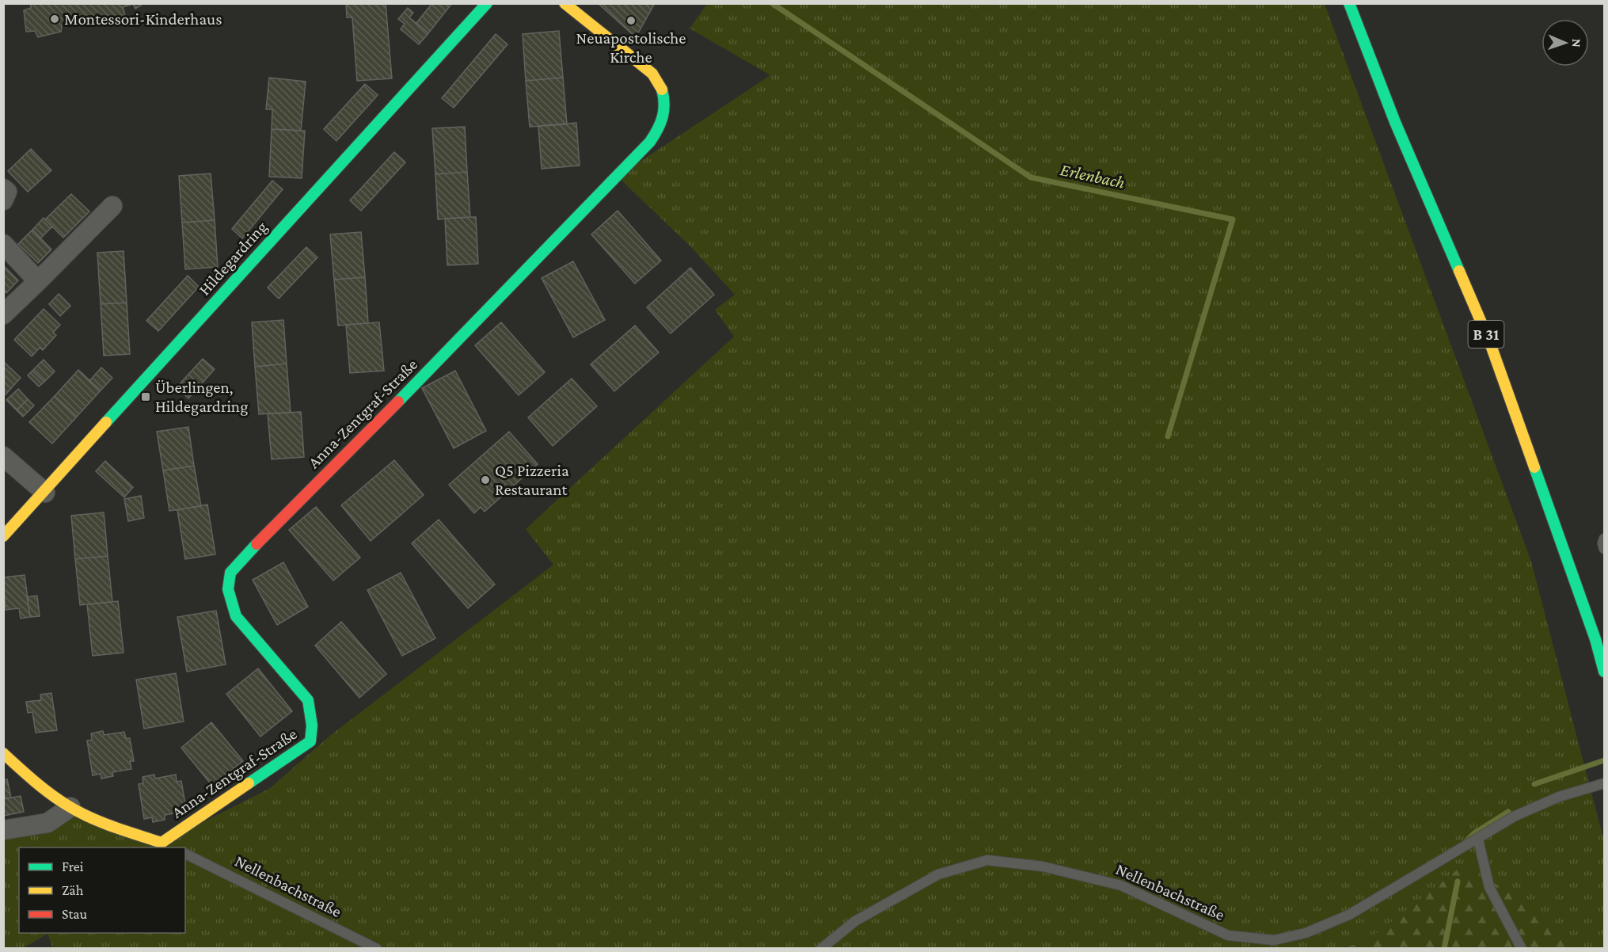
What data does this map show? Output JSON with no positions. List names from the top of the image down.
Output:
{
  "streets": {
    "street": ["Hildegardring", "B 31", "Anna-Zentgraf-Straße"],
    "lane": ["Nellenbachstraße"]
  },
  "water": ["Erlenbach"],
  "places": {
    "other": ["Montessori-Kinderhaus", "Neuapostolische Kirche", "Q5 Pizzeria Restaurant"],
    "transit": ["Überlingen, Hildegardring"]
  },
  "legend": ["Frei", "Zäh", "Stau"],
  "north": "right"
}
